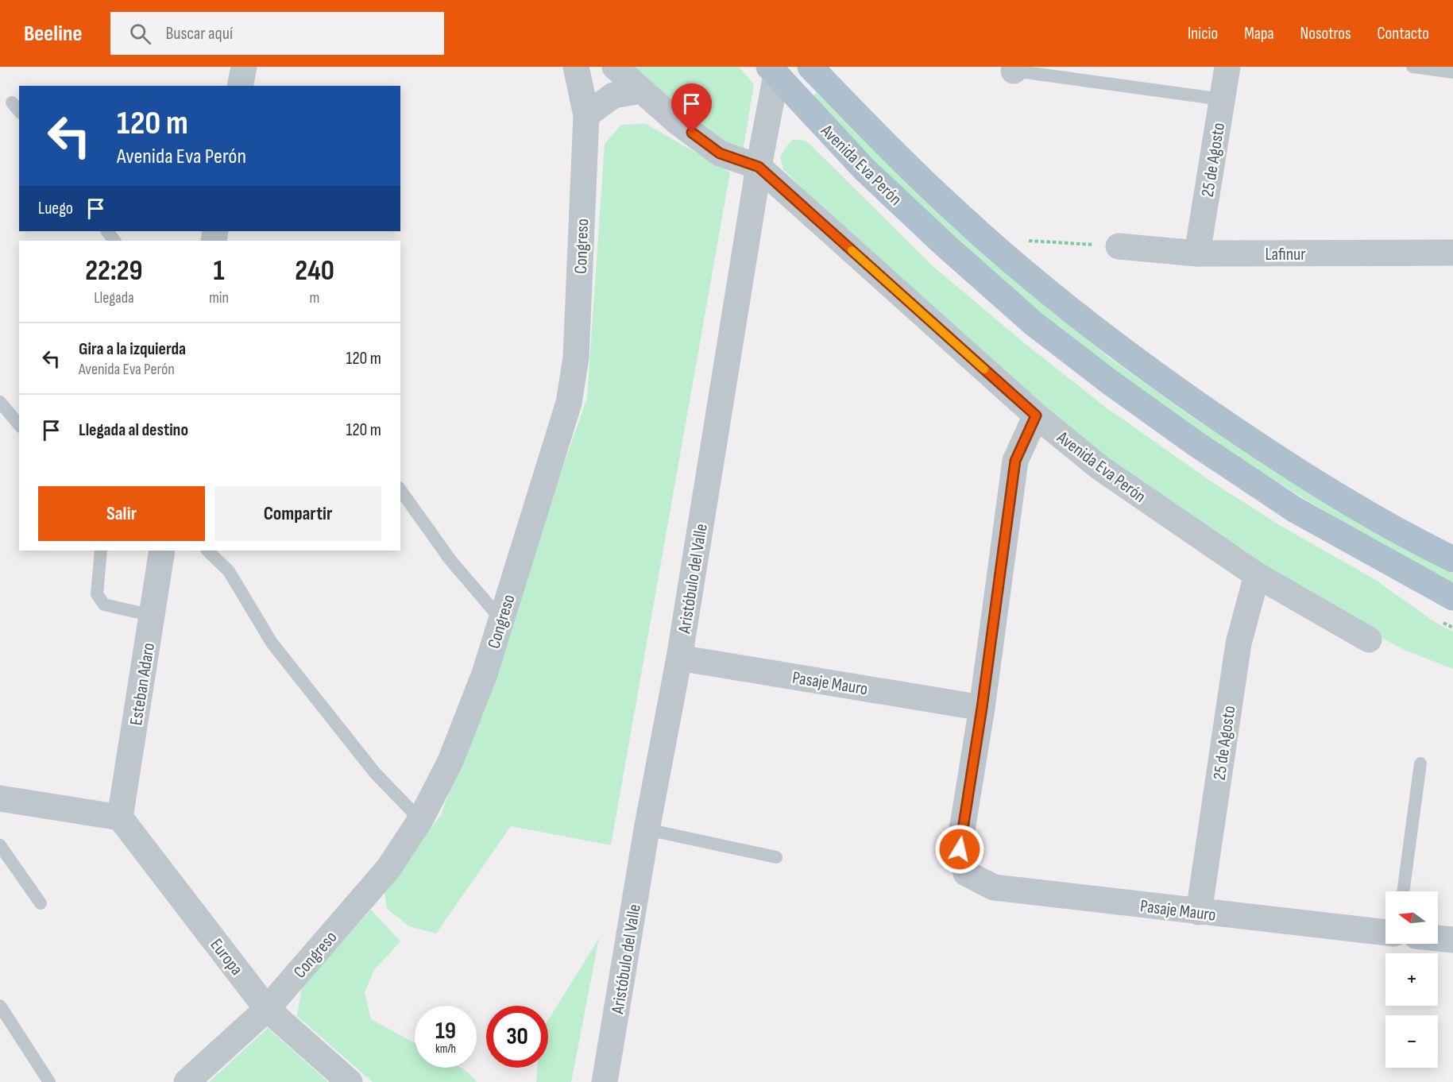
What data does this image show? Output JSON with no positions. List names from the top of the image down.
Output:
{
  "streets": {
    "main road": ["Avenida Eva Perón"],
    "street": [
      "25 de Agosto",
      "Congreso",
      "Lafinur",
      "Aristóbulo del Valle",
      "Pasaje Mauro",
      "Esteban Adaro",
      "Europa"
    ]
  },
  "crossings": [
    ["25 de Agosto", "Avenida Eva Perón"],
    ["25 de Agosto", "Lafinur"],
    ["25 de Agosto", "Pasaje Mauro"],
    ["Avenida Eva Perón", "Aristóbulo del Valle"],
    ["Congreso", "Europa"],
    ["Aristóbulo del Valle", "Pasaje Mauro"],
    ["Esteban Adaro", "Europa"]
  ],
  "north": "left",
  "page": {
    "header": "Beeline",
    "search": "Buscar aquí",
    "nav": [
      "Inicio",
      "Mapa",
      "Nosotros",
      "Contacto"
    ],
    "turn": ["120 m", "Avenida Eva Perón"],
    "then": "Luego",
    "eta": [
      "22:29",
      "Llegada",
      "1",
      "min",
      "240",
      "m"
    ],
    "list": [
      {
        "name": "Gira a la izquierda",
        "note": "Avenida Eva Perón",
        "value": "120 m"
      },
      {
        "name": "Llegada al destino",
        "value": "120 m"
      }
    ],
    "buttons": ["Salir", "Compartir"],
    "map_buttons": ["+", "−"],
    "speed": "19 km/h",
    "limit": "30"
  }
}
